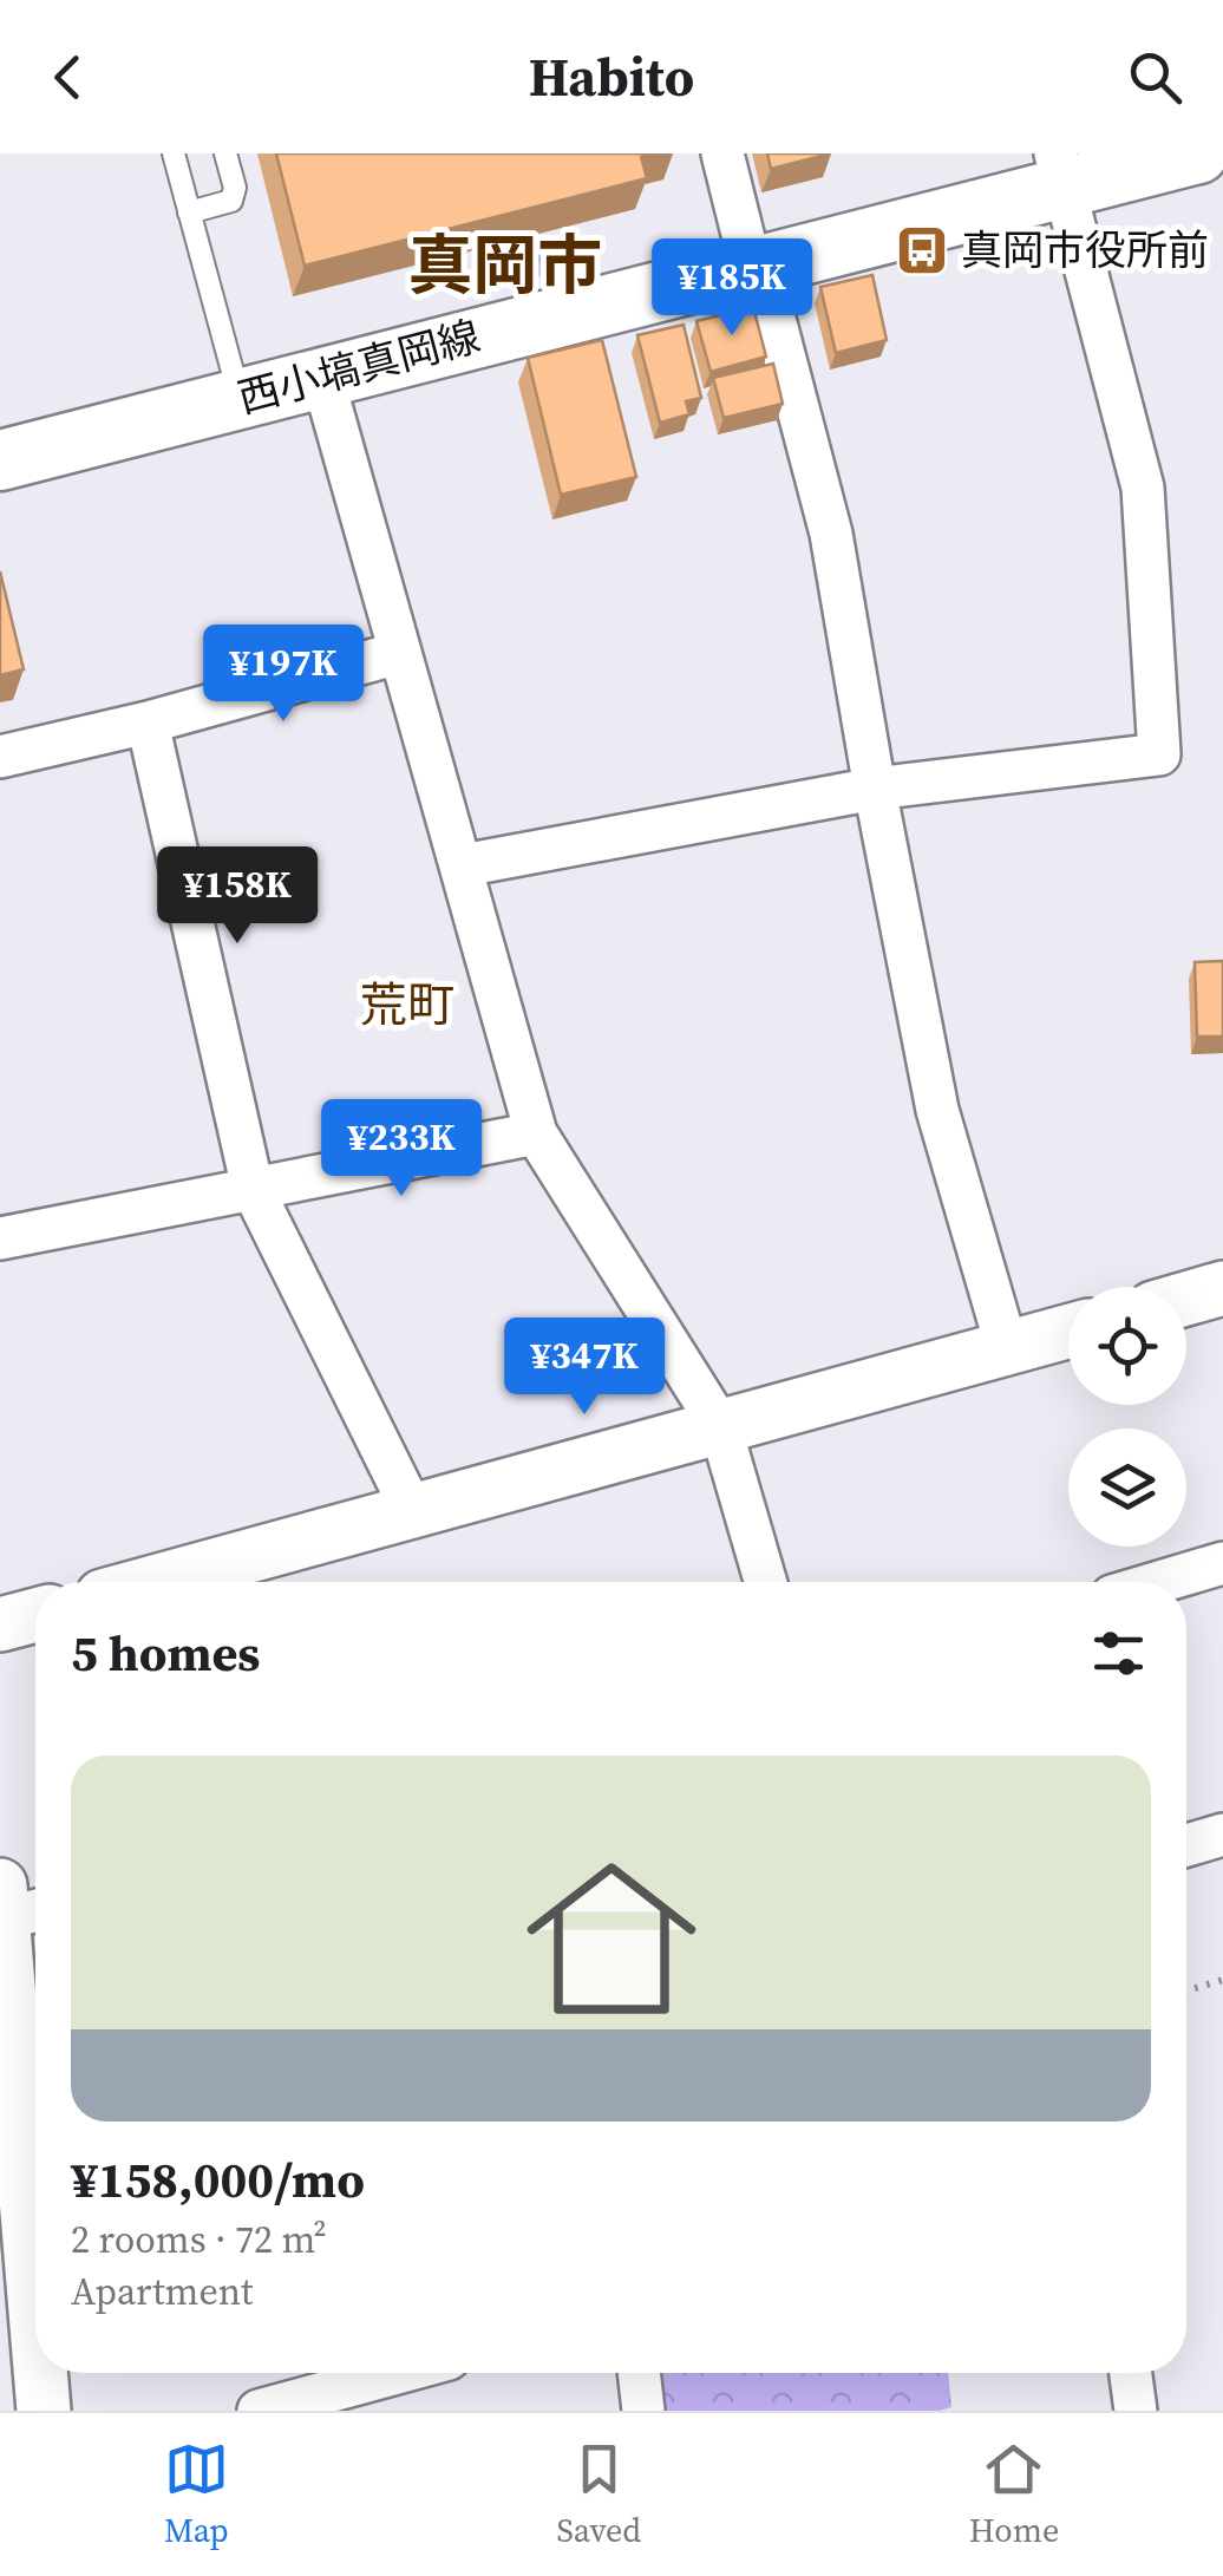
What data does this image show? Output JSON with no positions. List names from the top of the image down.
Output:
{
  "streets": {
    "main road": ["西小塙真岡線"]
  },
  "districts": ["真岡市", "荒町"],
  "places": {
    "bus stop": ["真岡市役所前"]
  },
  "page": {
    "header": "Habito",
    "price": [
      "¥185K",
      "¥197K",
      "¥158K",
      "¥233K",
      "¥347K"
    ],
    "heading": "5 homes",
    "list": [
      {
        "name": "¥158,000/mo",
        "note": "2 rooms · 72 m² · Apartment"
      }
    ],
    "tabs": ["Map", "Saved", "Home"]
  }
}
